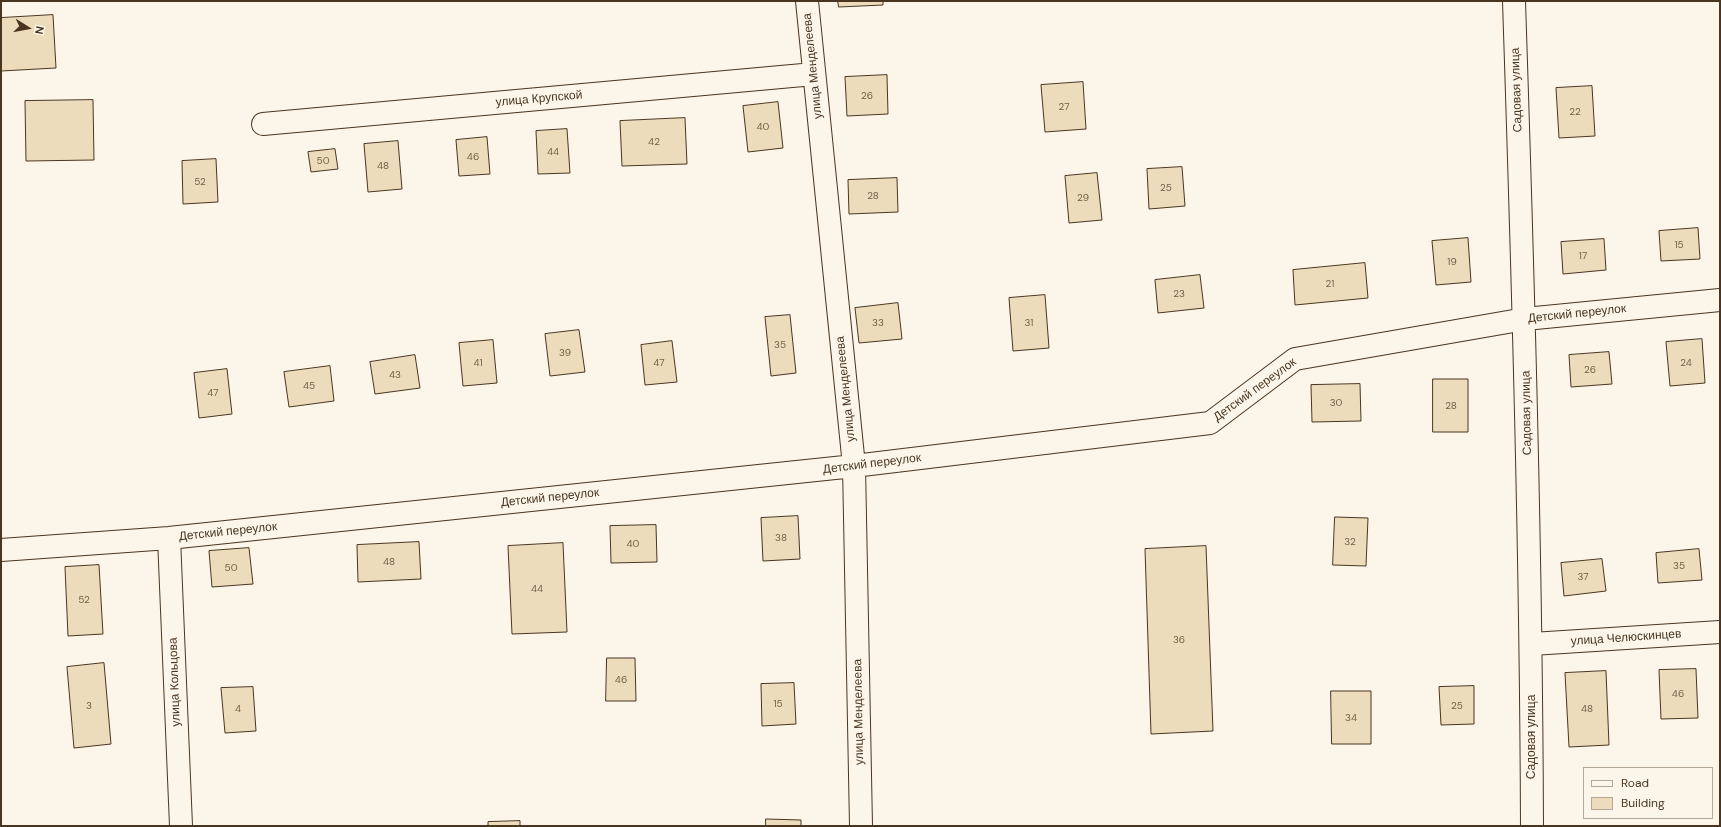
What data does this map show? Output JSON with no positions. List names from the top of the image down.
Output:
{
  "streets": {
    "street": [
      "улица Менделеева",
      "Садовая улица",
      "улица Крупской",
      "Детский переулок",
      "улица Челюскинцев",
      "улица Кольцова"
    ]
  },
  "crossings": [
    ["улица Менделеева", "улица Крупской"],
    ["улица Менделеева", "Детский переулок"],
    ["Садовая улица", "Детский переулок"],
    ["Садовая улица", "улица Челюскинцев"],
    ["Детский переулок", "улица Кольцова"]
  ],
  "house_numbers": [
    "26",
    "27",
    "22",
    "40",
    "42",
    "44",
    "46",
    "50",
    "48",
    "52",
    "25",
    "28",
    "29",
    "15",
    "17",
    "19",
    "21",
    "23",
    "33",
    "31",
    "35",
    "39",
    "41",
    "47",
    "24",
    "26",
    "43",
    "45",
    "47",
    "30",
    "28",
    "38",
    "32",
    "40",
    "48",
    "35",
    "50",
    "37",
    "44",
    "52",
    "36",
    "46",
    "46",
    "15",
    "3",
    "25",
    "4",
    "48",
    "34"
  ],
  "legend": ["Road", "Building"],
  "north": "right"
}
